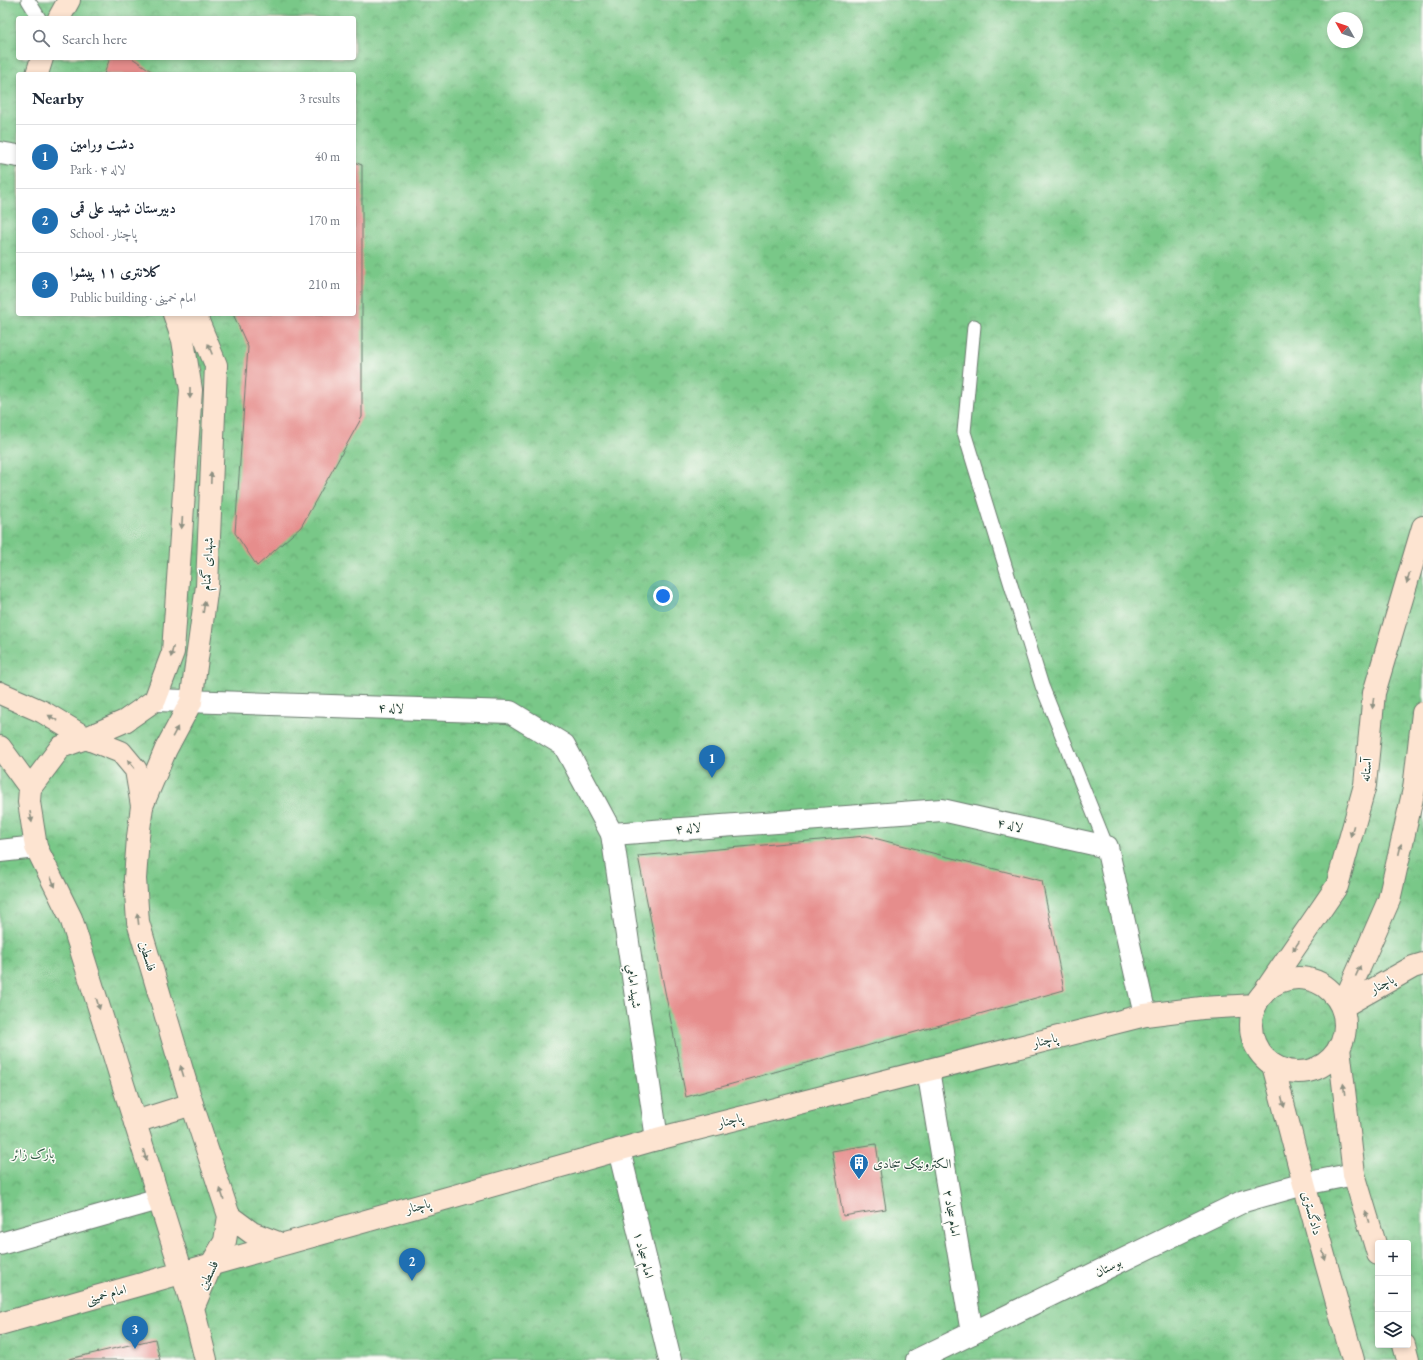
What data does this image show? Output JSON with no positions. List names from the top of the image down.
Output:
{
  "streets": {
    "main road": [
      "شهدای گمنام",
      "آستانه",
      "فلسطین",
      "پاچنار",
      "دادگستری",
      "امام خمینی"
    ],
    "street": [
      "لاله ۴",
      "شهيد امامي",
      "امام سجاد ۲",
      "امام سجاد ۱",
      "بوستان"
    ]
  },
  "crossings": [
    ["شهدای گمنام", "لاله ۴"],
    ["شهدای گمنام", "فلسطین"],
    ["لاله ۴", "شهيد امامي"],
    ["آستانه", "پاچنار"],
    ["آستانه", "دادگستری"],
    ["فلسطین", "پاچنار"],
    ["فلسطین", "امام خمینی"],
    ["پاچنار", "شهيد امامي"],
    ["پاچنار", "امام سجاد ۲"],
    ["پاچنار", "دادگستری"],
    ["پاچنار", "امام سجاد ۱"],
    ["پاچنار", "امام خمینی"],
    ["امام سجاد ۲", "بوستان"],
    ["دادگستری", "بوستان"]
  ],
  "parks": ["پارک زائر"],
  "places": {
    "building": ["الکترونیک سجادی"]
  },
  "north": "top left",
  "page": {
    "search": "Search here",
    "heading": ["Nearby", "3 results"],
    "list": [
      {
        "mark": "1",
        "name": "دشت ورامین",
        "note": "Park · لاله ۴",
        "value": "40 m"
      },
      {
        "mark": "2",
        "name": "دبیرستان شهید علی قمی",
        "note": "School · پاچنار",
        "value": "170 m"
      },
      {
        "mark": "3",
        "name": "کلانتری ۱۱ پیشوا",
        "note": "Public building · امام خمینی",
        "value": "210 m"
      }
    ],
    "pins": ["1", "2", "3"],
    "map_buttons": ["+", "−"]
  }
}
